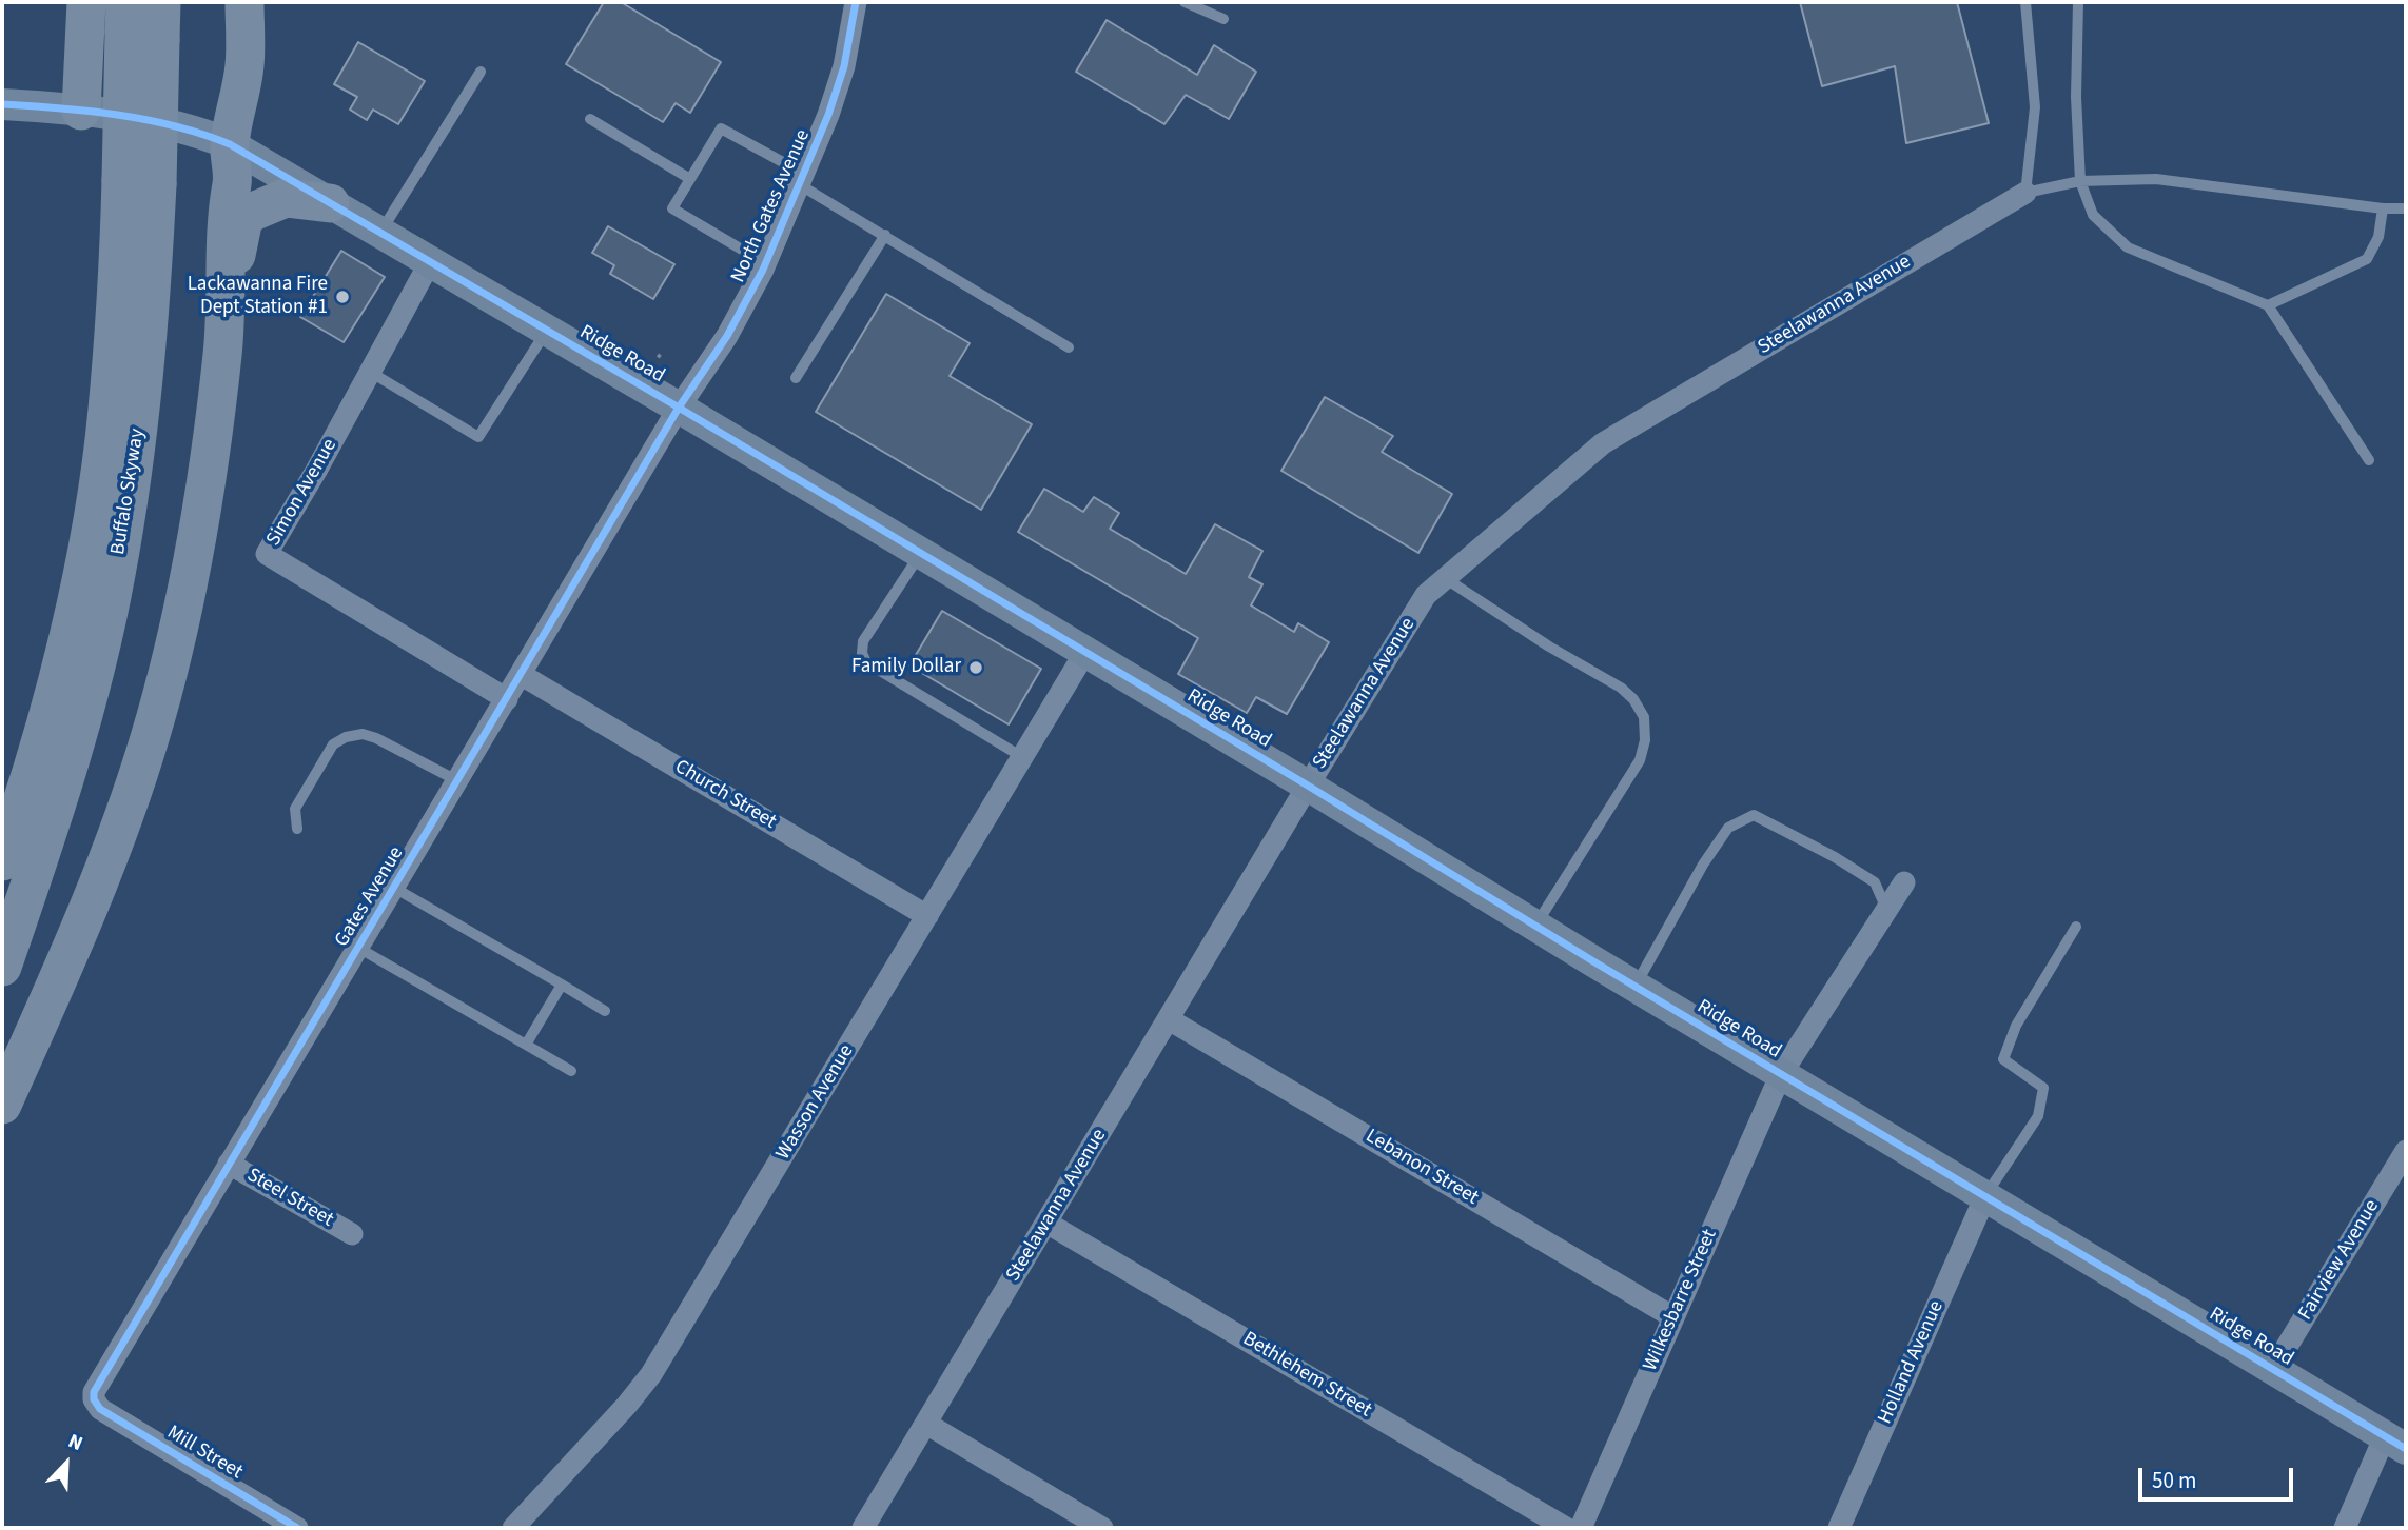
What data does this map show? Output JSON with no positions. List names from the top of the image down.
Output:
{
  "streets": {
    "highway": ["Buffalo Skyway"],
    "main road": ["Ridge Road"],
    "street": [
      "North Gates Avenue",
      "Steelawanna Avenue",
      "Simon Avenue",
      "Church Street",
      "Gates Avenue",
      "Wasson Avenue",
      "Lebanon Street",
      "Steel Street",
      "Fairview Avenue",
      "Wilkesbarre Street",
      "Holland Avenue",
      "Bethlehem Street",
      "Mill Street"
    ]
  },
  "crossings": [
    ["North Gates Avenue", "Ridge Road"],
    ["North Gates Avenue", "Gates Avenue"],
    ["Steelawanna Avenue", "Ridge Road"],
    ["Steelawanna Avenue", "Lebanon Street"],
    ["Steelawanna Avenue", "Bethlehem Street"],
    ["Ridge Road", "Simon Avenue"],
    ["Ridge Road", "Gates Avenue"],
    ["Ridge Road", "Wasson Avenue"],
    ["Ridge Road", "Fairview Avenue"],
    ["Ridge Road", "Wilkesbarre Street"],
    ["Ridge Road", "Holland Avenue"],
    ["Simon Avenue", "Gates Avenue"],
    ["Church Street", "Gates Avenue"],
    ["Church Street", "Wasson Avenue"],
    ["Gates Avenue", "Steel Street"],
    ["Gates Avenue", "Mill Street"],
    ["Lebanon Street", "Wilkesbarre Street"]
  ],
  "places": ["Lackawanna Fire Dept Station #1", "Family Dollar"],
  "scale_bar": "50 m",
  "north": "top right"
}
